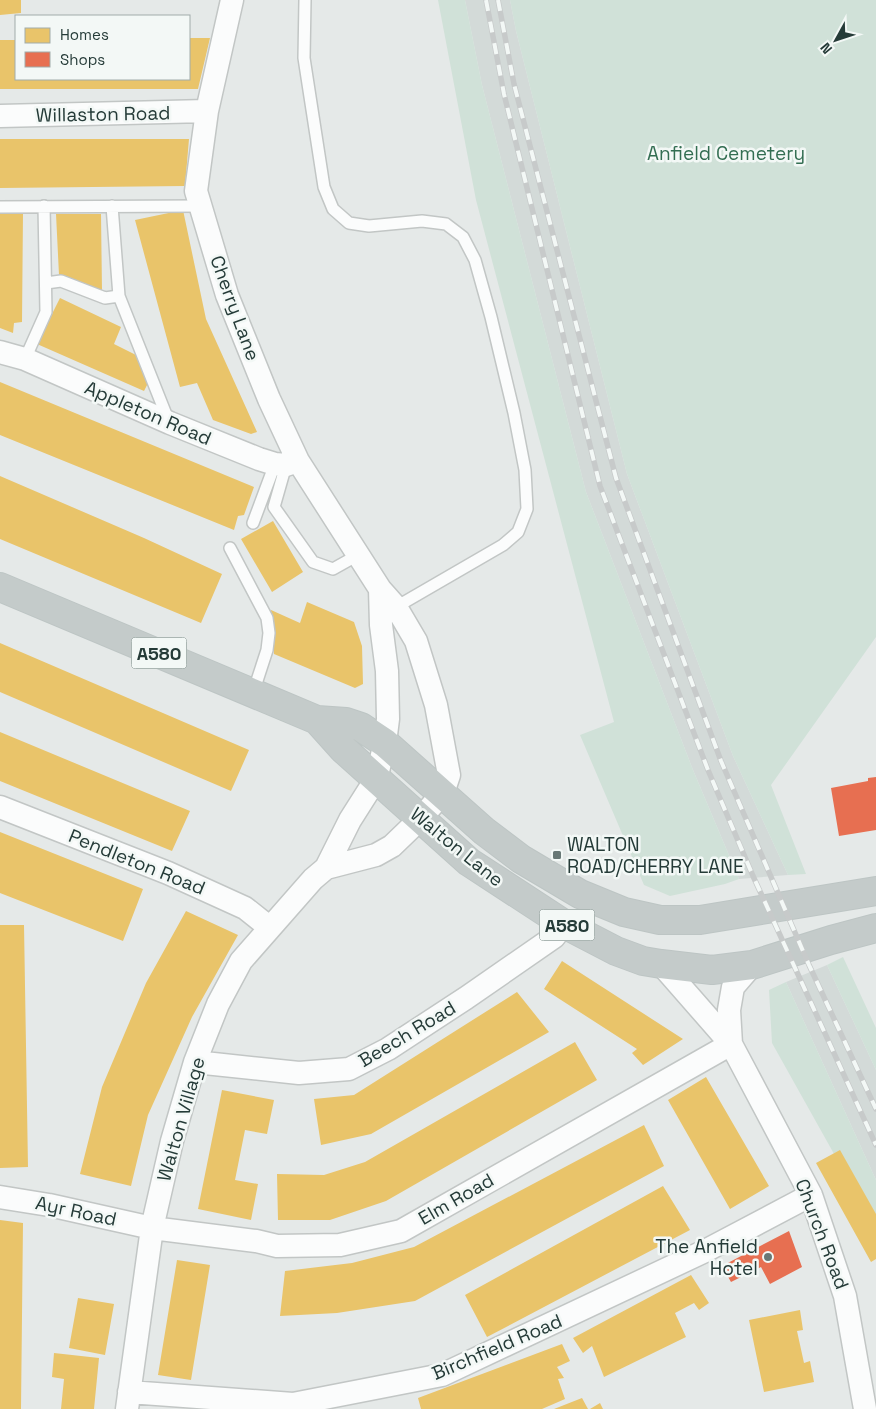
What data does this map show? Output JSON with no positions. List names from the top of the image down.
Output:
{
  "streets": {
    "highway": ["A580", "Walton Lane"],
    "street": [
      "Willaston Road",
      "Cherry Lane",
      "Appleton Road",
      "Pendleton Road",
      "Beech Road",
      "Walton Village",
      "Elm Road",
      "Ayr Road",
      "Church Road",
      "Birchfield Road"
    ]
  },
  "crossings": [
    ["Willaston Road", "Cherry Lane"],
    ["Cherry Lane", "Appleton Road"],
    ["Cherry Lane", "Walton Lane"],
    ["Cherry Lane", "Walton Village"],
    ["Walton Lane", "Beech Road"],
    ["Walton Lane", "Walton Village"],
    ["Walton Lane", "Church Road"],
    ["Pendleton Road", "Walton Village"],
    ["Beech Road", "Walton Village"],
    ["Walton Village", "Elm Road"],
    ["Walton Village", "Ayr Road"],
    ["Walton Village", "Birchfield Road"],
    ["Elm Road", "Ayr Road"],
    ["Elm Road", "Church Road"],
    ["Church Road", "Birchfield Road"]
  ],
  "parks": ["Anfield Cemetery"],
  "places": {
    "transit": ["WALTON ROAD/CHERRY LANE"],
    "other": ["The Anfield Hotel"]
  },
  "legend": ["Homes", "Shops"],
  "north": "bottom left"
}
